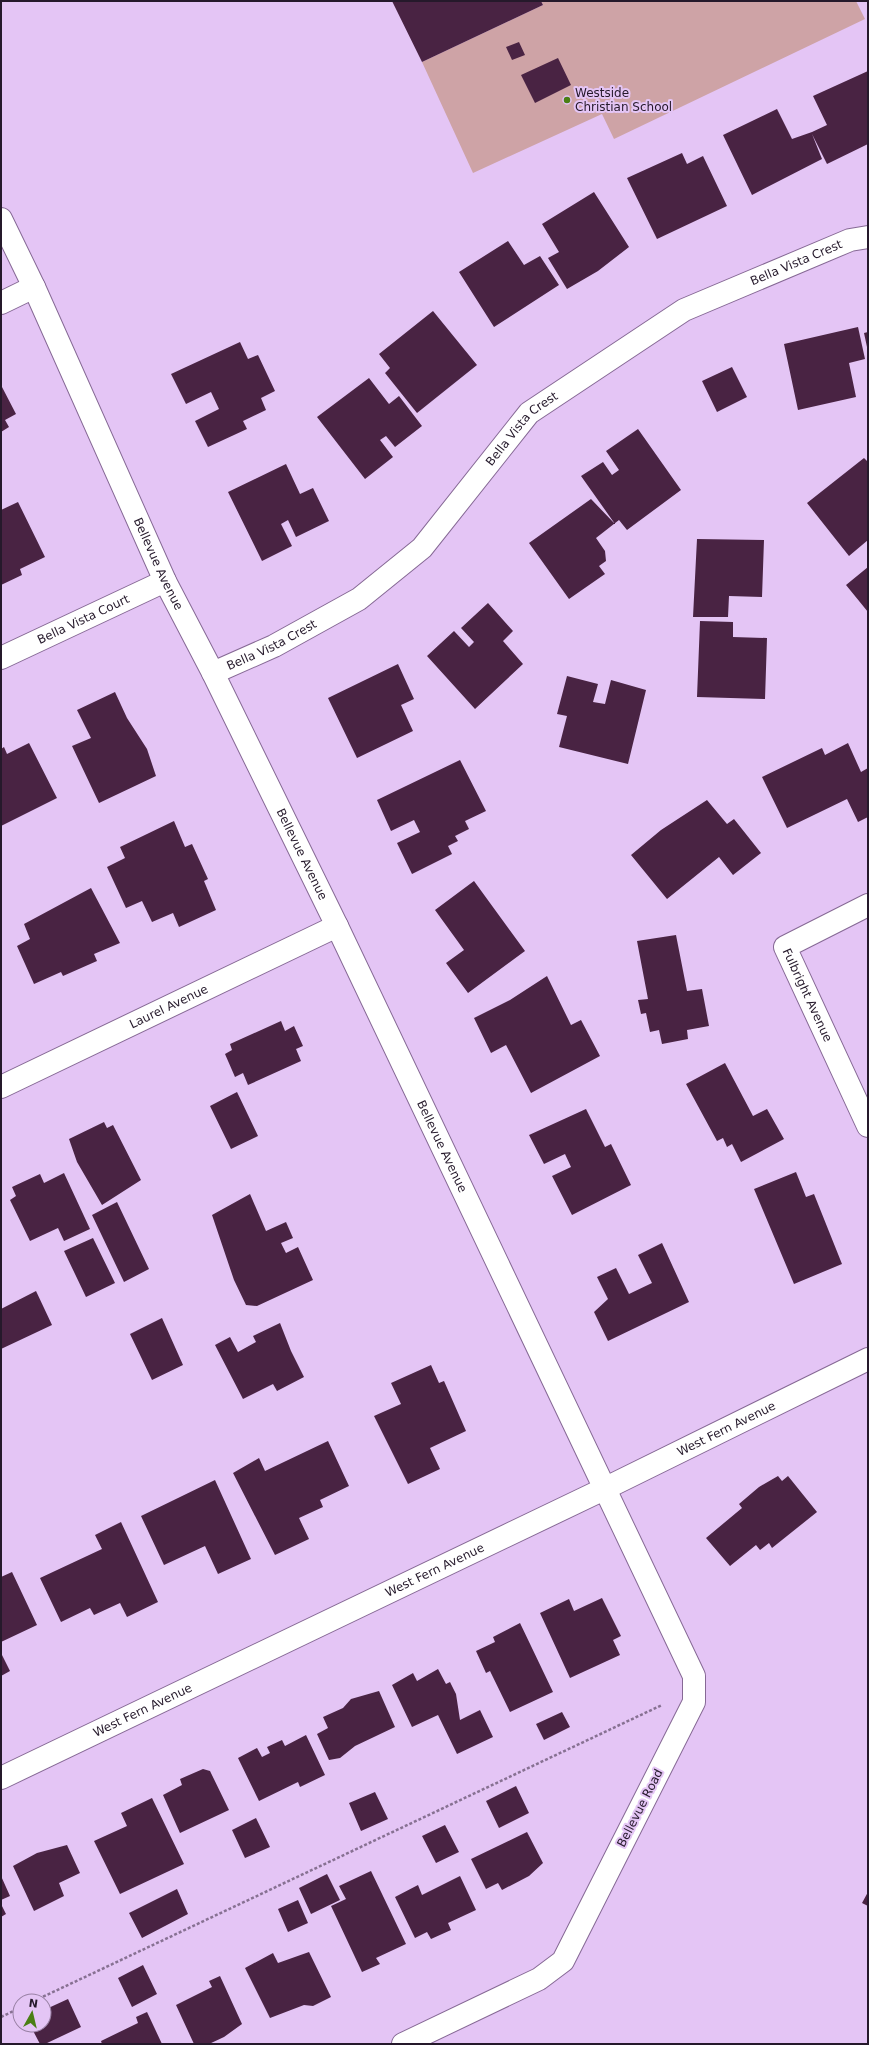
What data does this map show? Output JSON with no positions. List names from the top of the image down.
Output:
{
  "streets": {
    "street": [
      "Bella Vista Crest",
      "Bellevue Avenue",
      "Bella Vista Court",
      "Fulbright Avenue",
      "Laurel Avenue",
      "West Fern Avenue",
      "Bellevue Road"
    ]
  },
  "crossings": [
    ["Bella Vista Crest", "Bellevue Avenue"],
    ["Bellevue Avenue", "Bella Vista Court"],
    ["Bellevue Avenue", "Laurel Avenue"],
    ["Bellevue Avenue", "West Fern Avenue"],
    ["Bellevue Avenue", "Bellevue Road"],
    ["West Fern Avenue", "Bellevue Road"]
  ],
  "places": ["Westside Christian School"],
  "north": "top"
}
